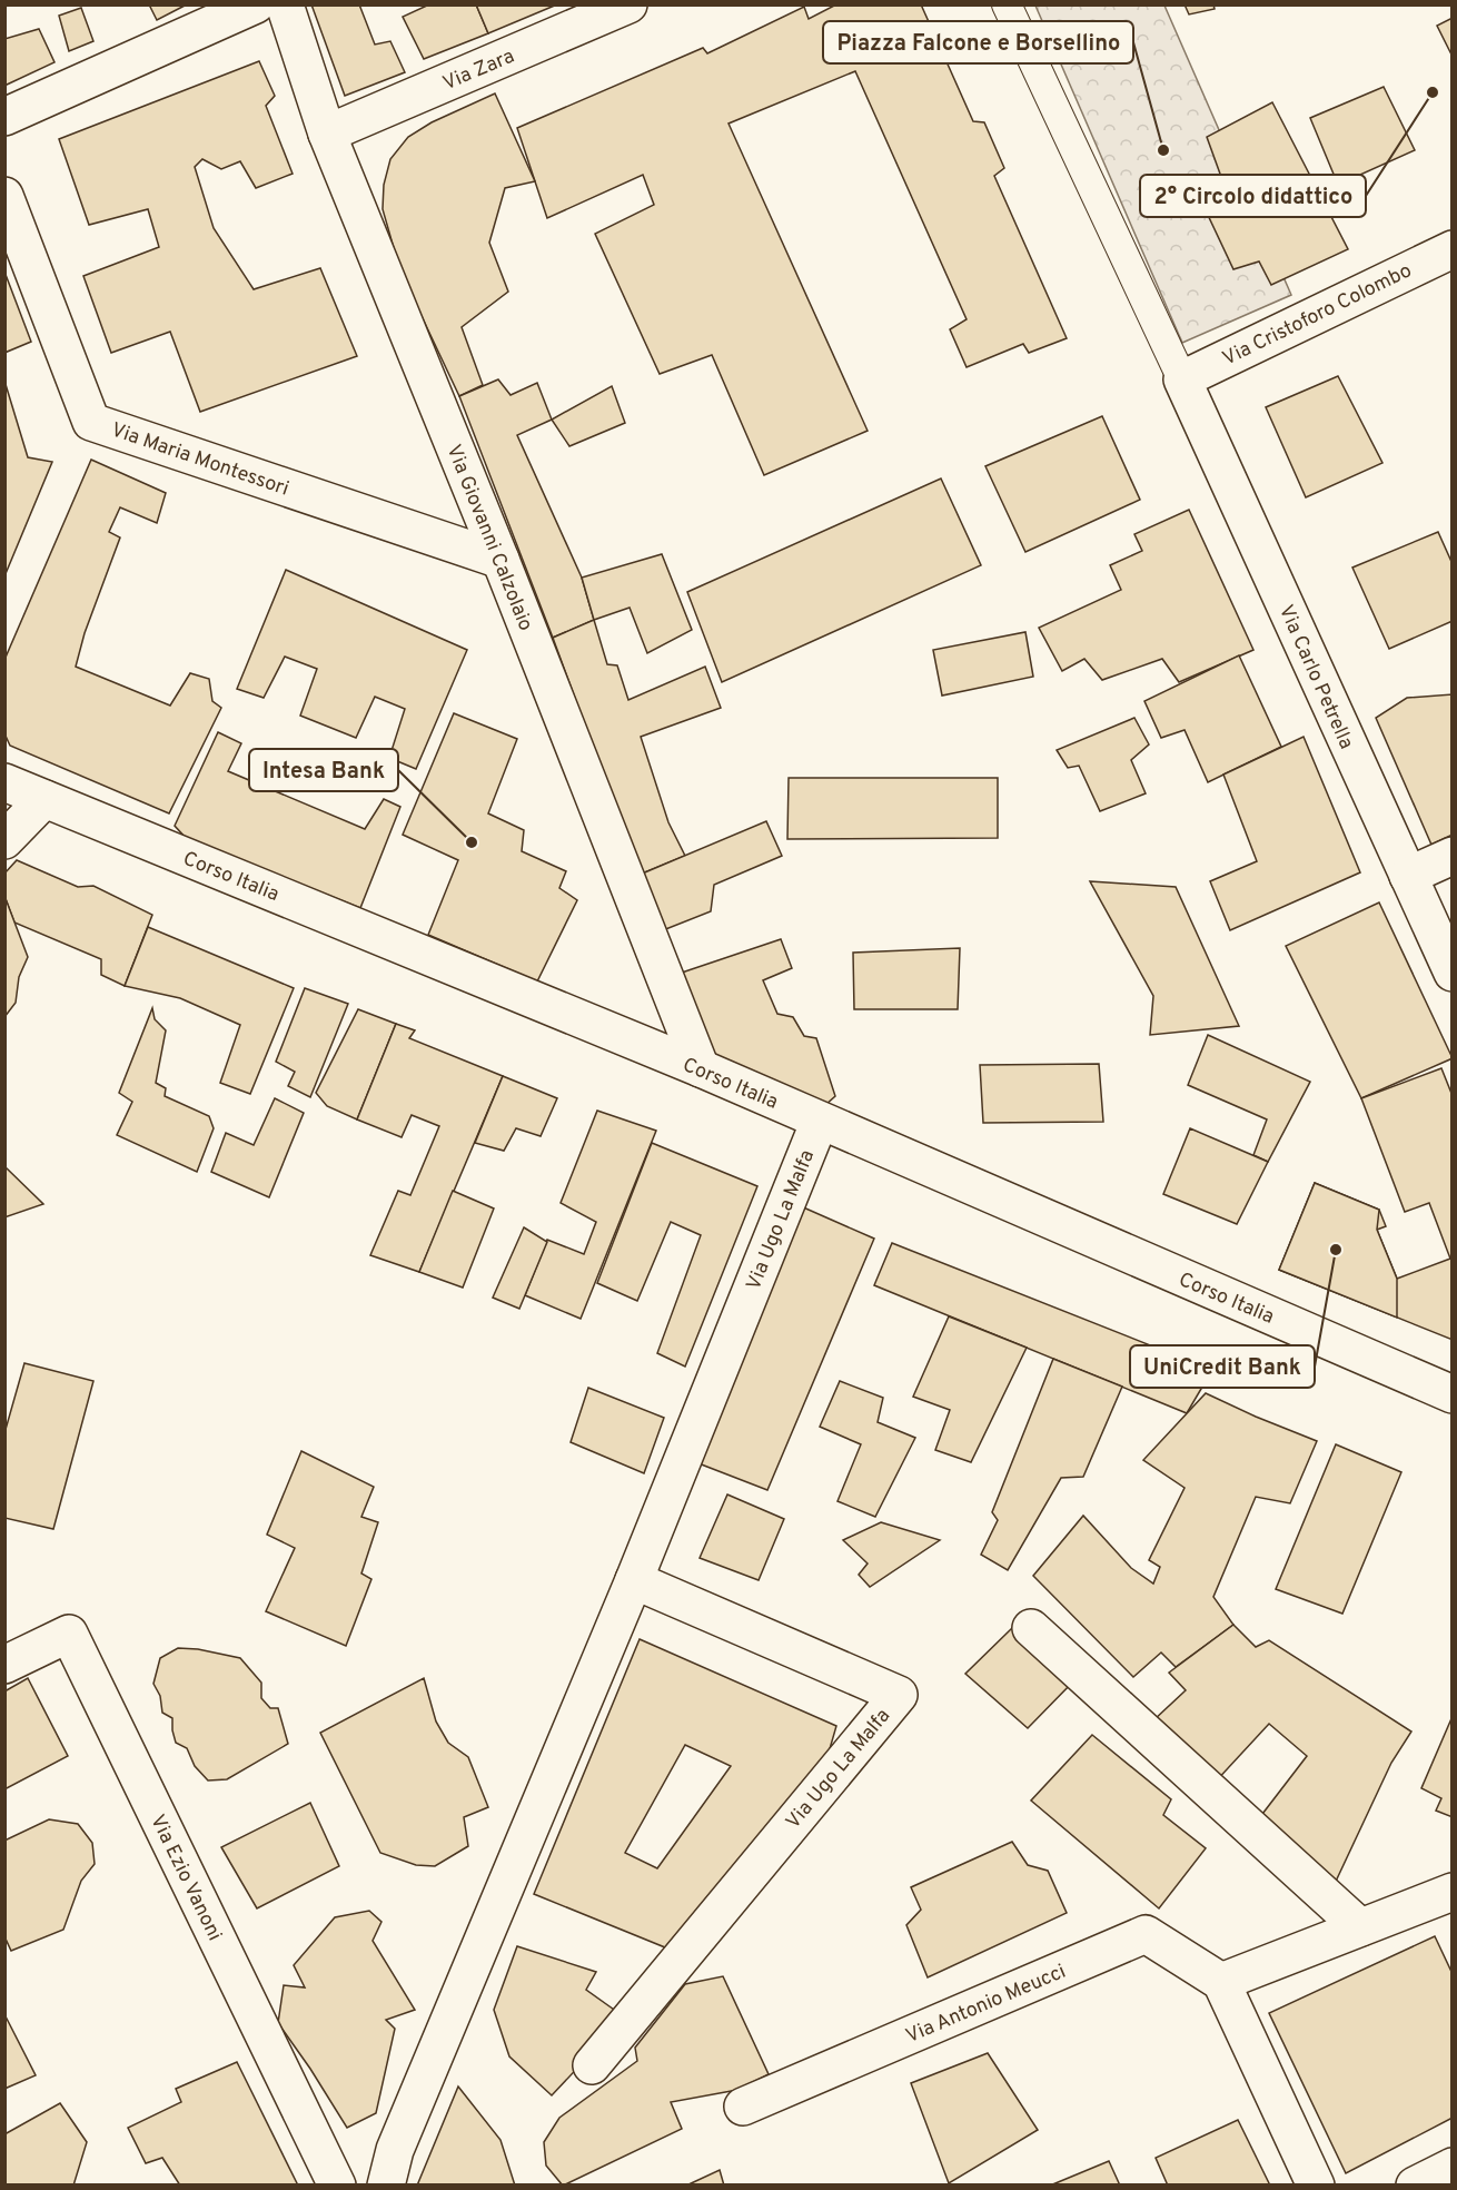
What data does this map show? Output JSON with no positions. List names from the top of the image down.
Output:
{
  "streets": {
    "street": [
      "Via Zara",
      "Via Cristoforo Colombo",
      "Via Maria Montessori",
      "Via Giovanni Calzolaio",
      "Via Carlo Petrella",
      "Corso Italia",
      "Via Ugo La Malfa",
      "Via Ezio Vanoni",
      "Via Antonio Meucci"
    ]
  },
  "crossings": [
    ["Via Zara", "Via Giovanni Calzolaio"],
    ["Via Cristoforo Colombo", "Via Carlo Petrella"],
    ["Via Maria Montessori", "Via Giovanni Calzolaio"],
    ["Via Giovanni Calzolaio", "Corso Italia"],
    ["Corso Italia", "Via Ugo La Malfa"]
  ],
  "places": [
    "2° Circolo didattico",
    "Piazza Falcone e Borsellino",
    "Intesa Bank",
    "UniCredit Bank"
  ]
}
